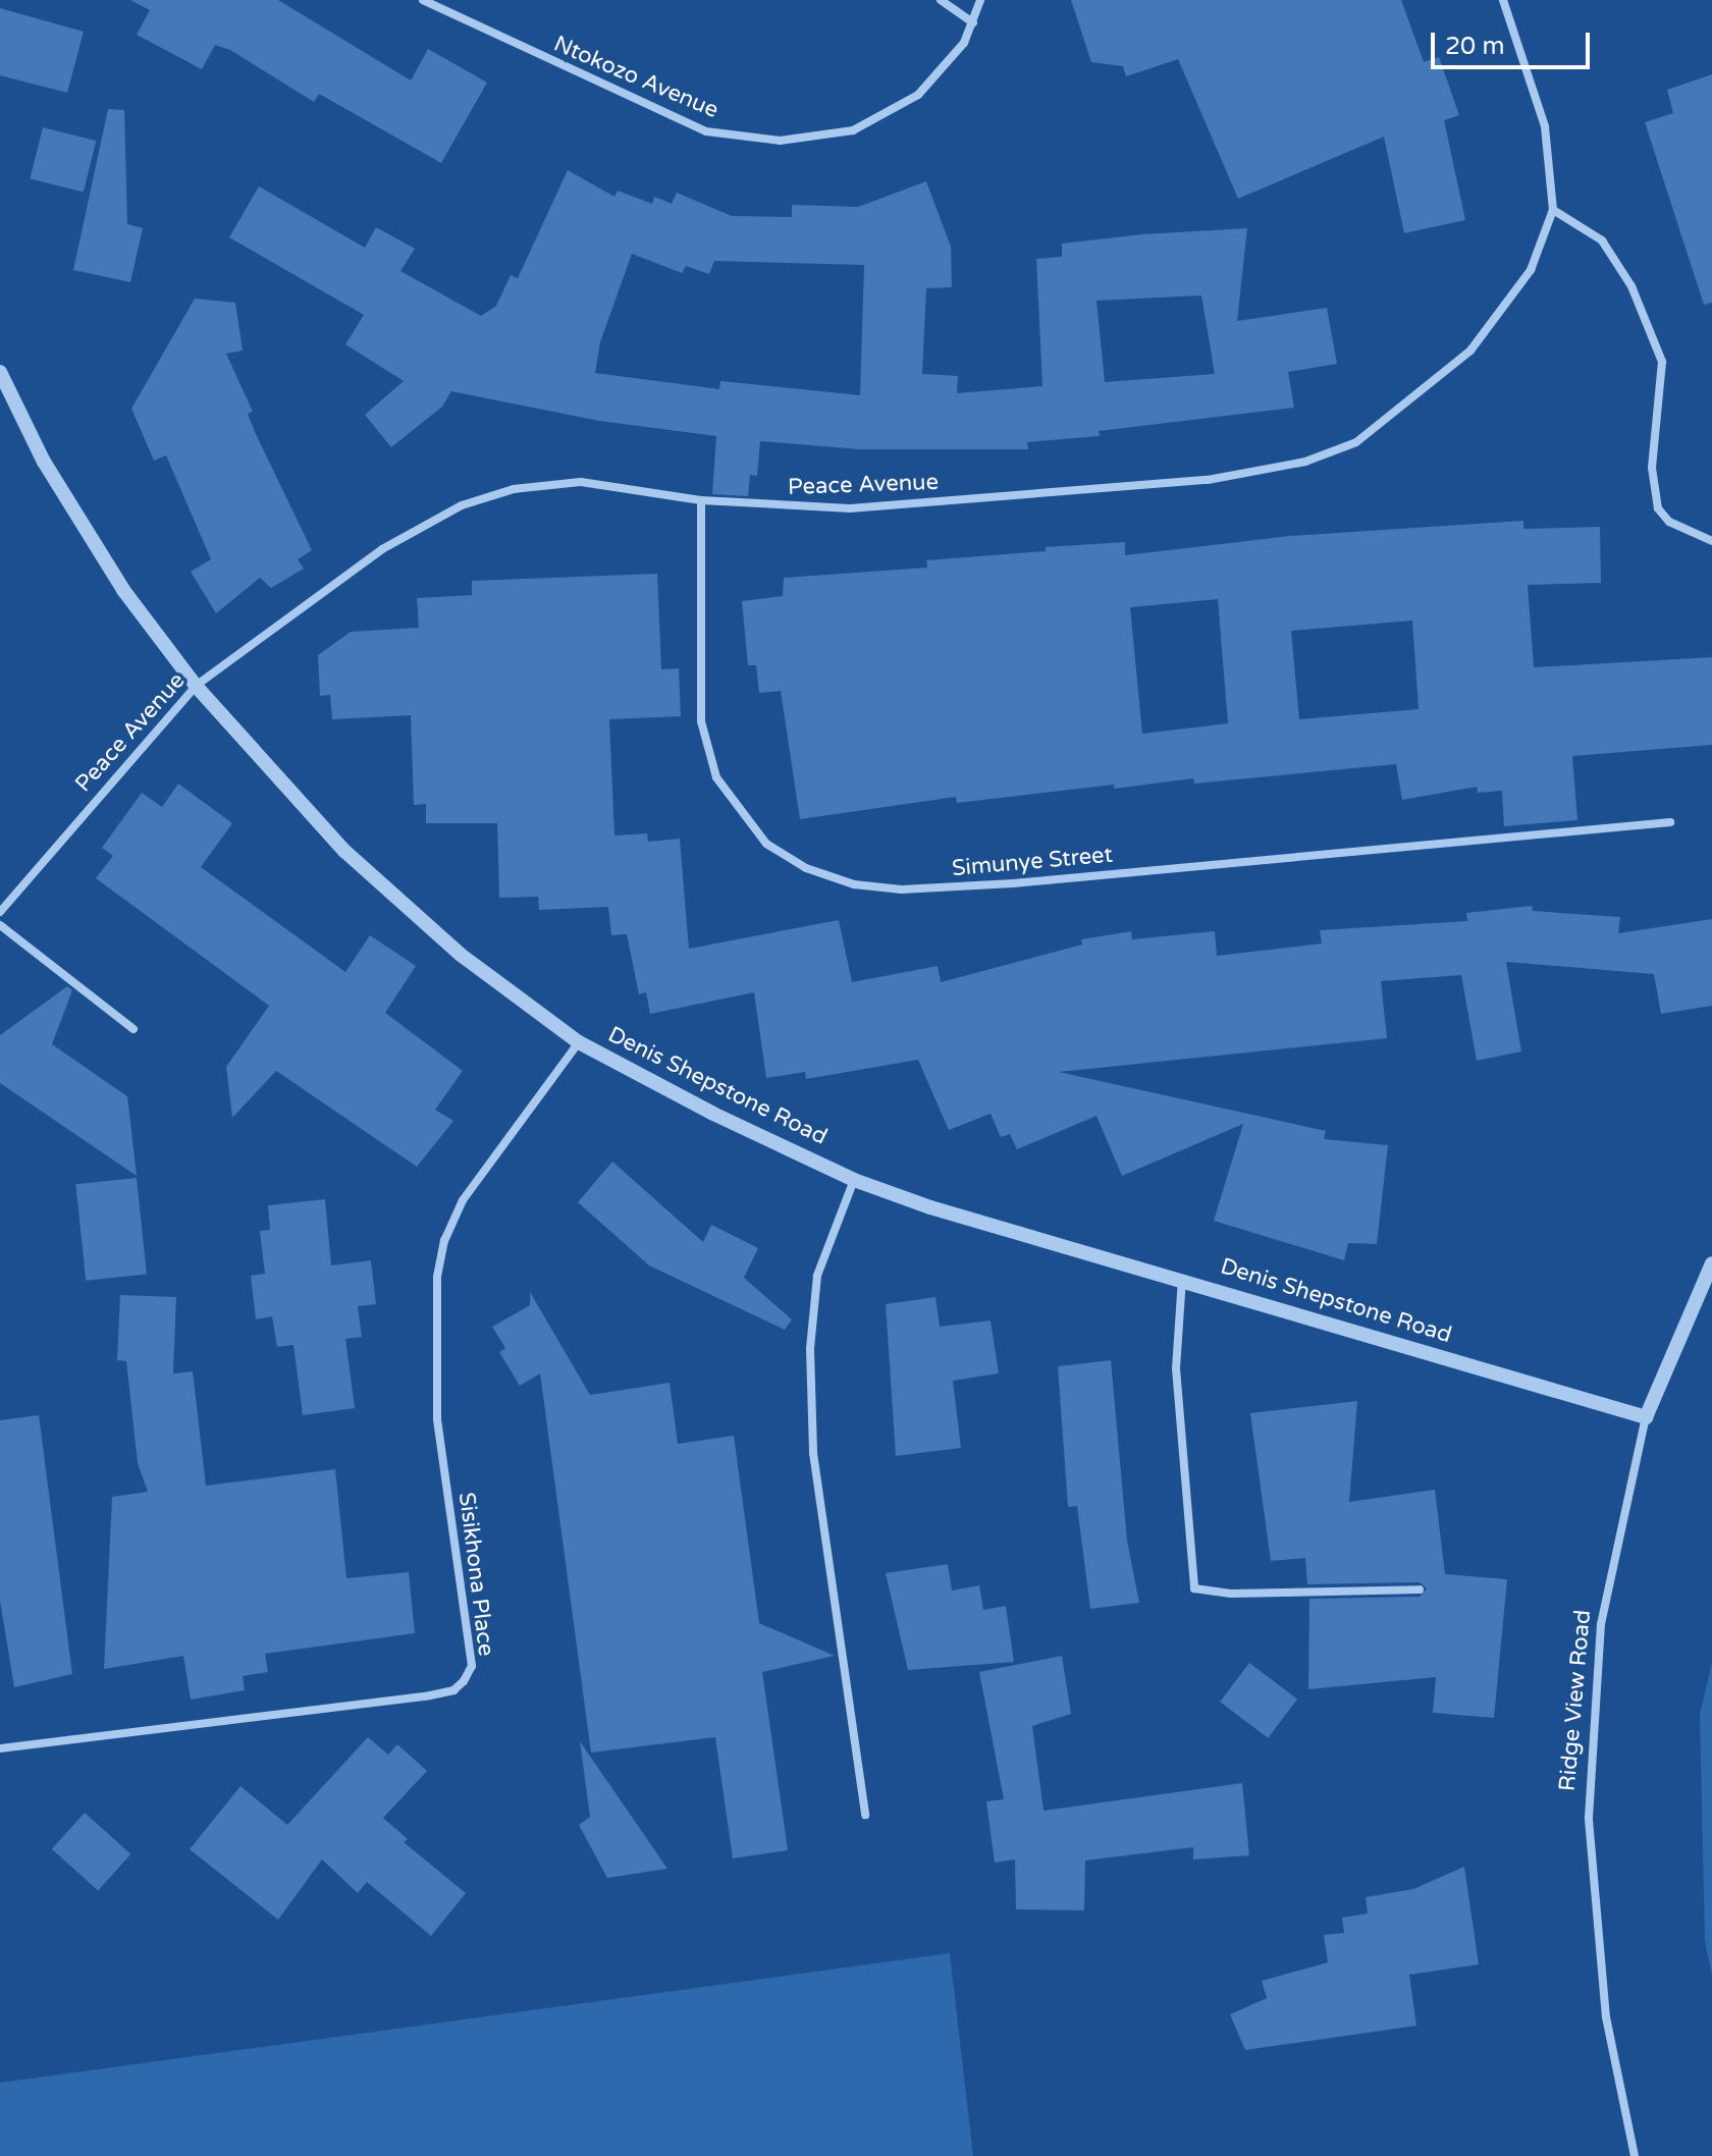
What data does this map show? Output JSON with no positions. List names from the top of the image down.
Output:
{
  "streets": {
    "street": [
      "Ntokozo Avenue",
      "Peace Avenue",
      "Simunye Street",
      "Denis Shepstone Road",
      "Sisikhona Place",
      "Ridge View Road"
    ]
  },
  "crossings": [
    ["Peace Avenue", "Simunye Street"],
    ["Peace Avenue", "Denis Shepstone Road"],
    ["Denis Shepstone Road", "Sisikhona Place"],
    ["Denis Shepstone Road", "Ridge View Road"]
  ],
  "scale_bar": "20 m"
}
